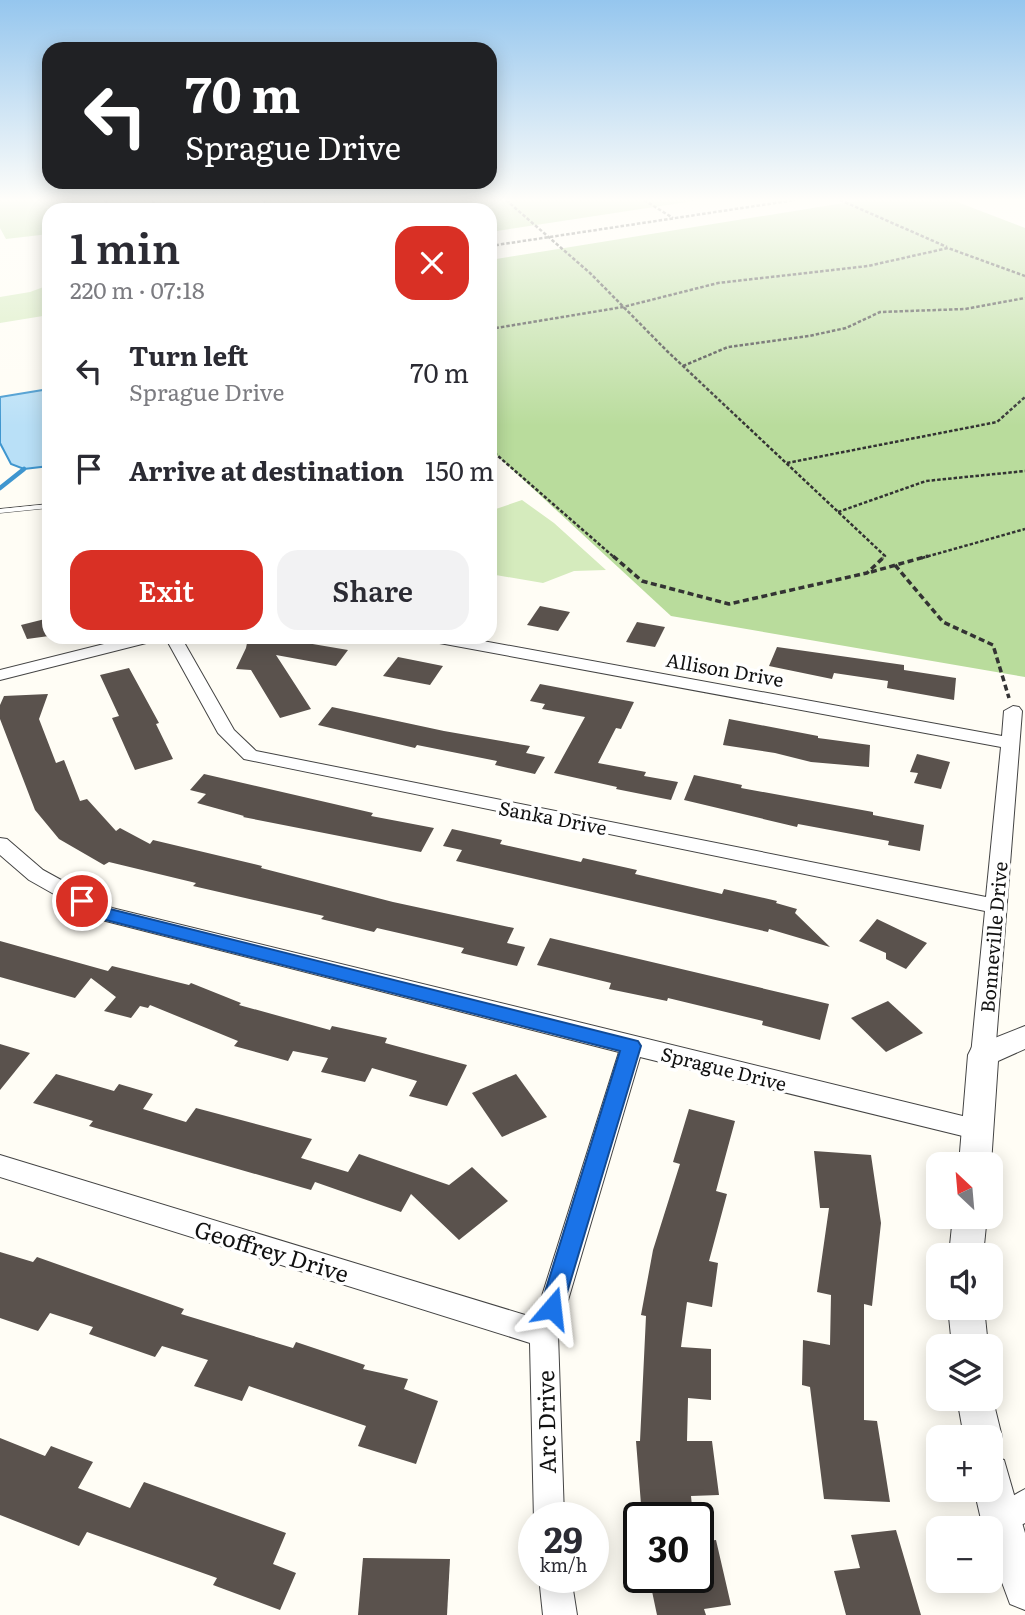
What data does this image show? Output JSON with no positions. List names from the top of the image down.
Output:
{
  "streets": {
    "street": [
      "Allison Drive",
      "Sanka Drive",
      "Bonneville Drive",
      "Sprague Drive",
      "Geoffrey Drive",
      "Arc Drive"
    ]
  },
  "crossings": [
    ["Allison Drive", "Bonneville Drive"],
    ["Sanka Drive", "Bonneville Drive"],
    ["Bonneville Drive", "Sprague Drive"],
    ["Sprague Drive", "Arc Drive"],
    ["Geoffrey Drive", "Arc Drive"]
  ],
  "north": "top left",
  "page": {
    "turn": ["70 m", "Sprague Drive"],
    "heading": ["1 min", "220 m · 07:18"],
    "list": [
      {
        "name": "Turn left",
        "note": "Sprague Drive",
        "value": "70 m"
      },
      {
        "name": "Arrive at destination",
        "value": "150 m"
      }
    ],
    "buttons": ["Exit", "Share"],
    "map_buttons": ["+", "−"],
    "speed": "29 km/h",
    "limit": "30"
  }
}
